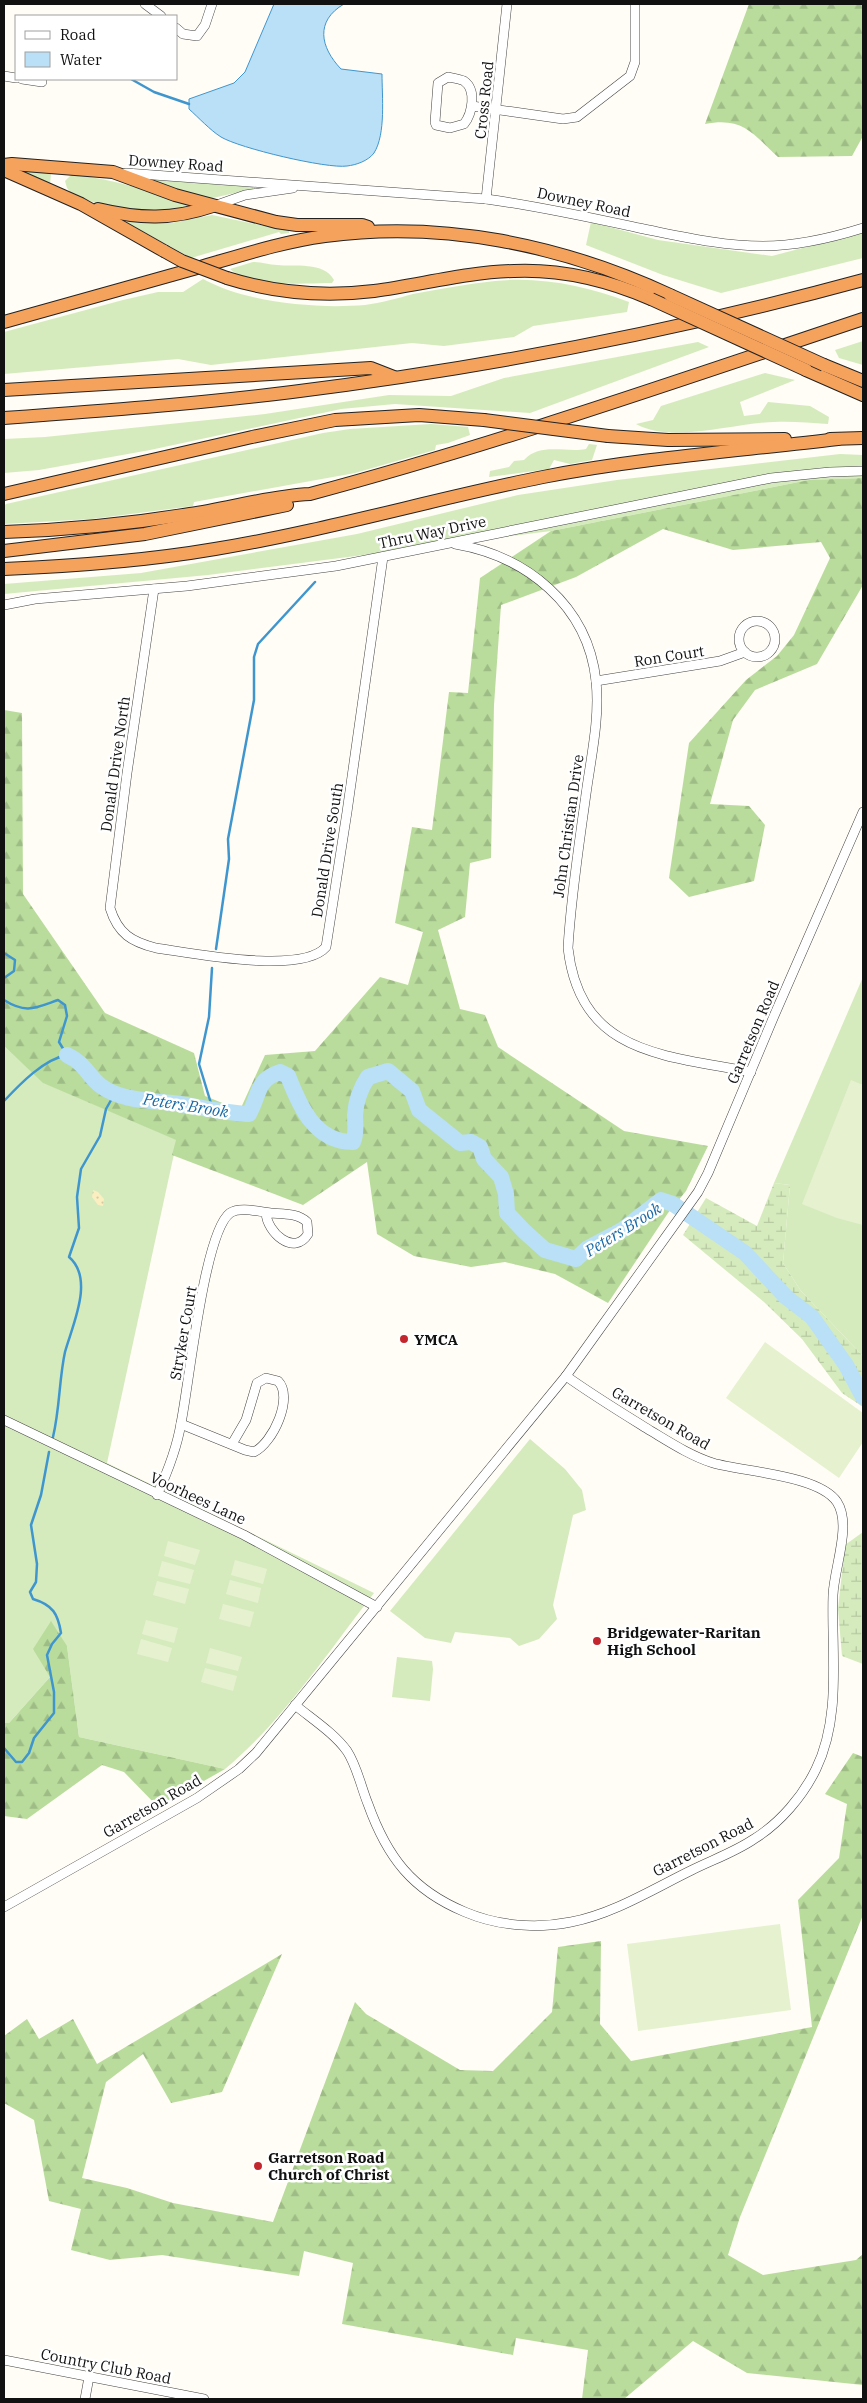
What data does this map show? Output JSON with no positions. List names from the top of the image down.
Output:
{
  "streets": {
    "street": [
      "Cross Road",
      "Downey Road",
      "Thru Way Drive",
      "Ron Court",
      "Donald Drive North",
      "John Christian Drive",
      "Donald Drive South",
      "Garretson Road",
      "Stryker Court",
      "Voorhees Lane",
      "Country Club Road"
    ]
  },
  "crossings": [
    ["Cross Road", "Downey Road"],
    ["Thru Way Drive", "Donald Drive North"],
    ["Thru Way Drive", "John Christian Drive"],
    ["Thru Way Drive", "Donald Drive South"],
    ["Ron Court", "John Christian Drive"],
    ["Donald Drive North", "Donald Drive South"],
    ["John Christian Drive", "Garretson Road"],
    ["Garretson Road", "Voorhees Lane"],
    ["Stryker Court", "Voorhees Lane"]
  ],
  "water": ["Peters Brook"],
  "places": ["YMCA", "Bridgewater-Raritan High School", "Garretson Road Church of Christ"],
  "legend": ["Road", "Water"]
}
